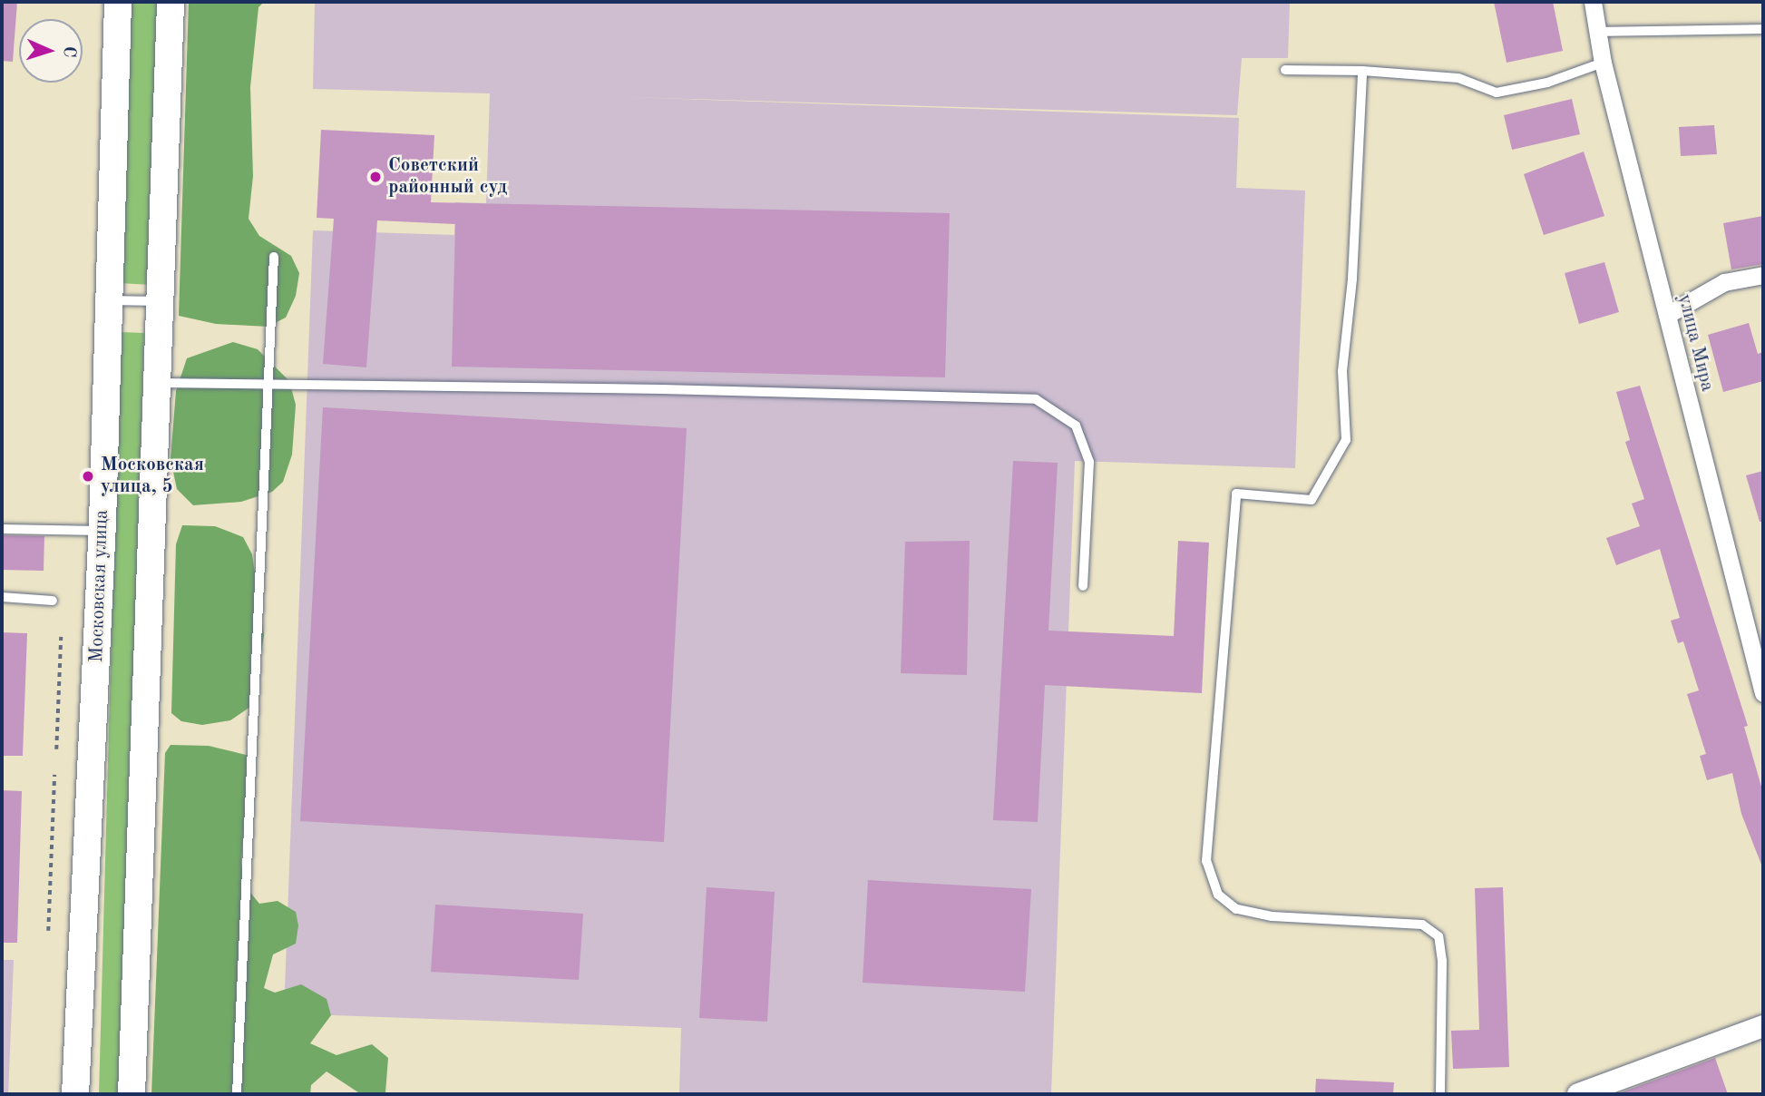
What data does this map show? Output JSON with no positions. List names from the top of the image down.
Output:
{
  "streets": {
    "main road": ["Московская улица"],
    "street": ["улица Мира"]
  },
  "places": ["Советский районный суд", "Московская улица, 5"],
  "north": "right"
}
